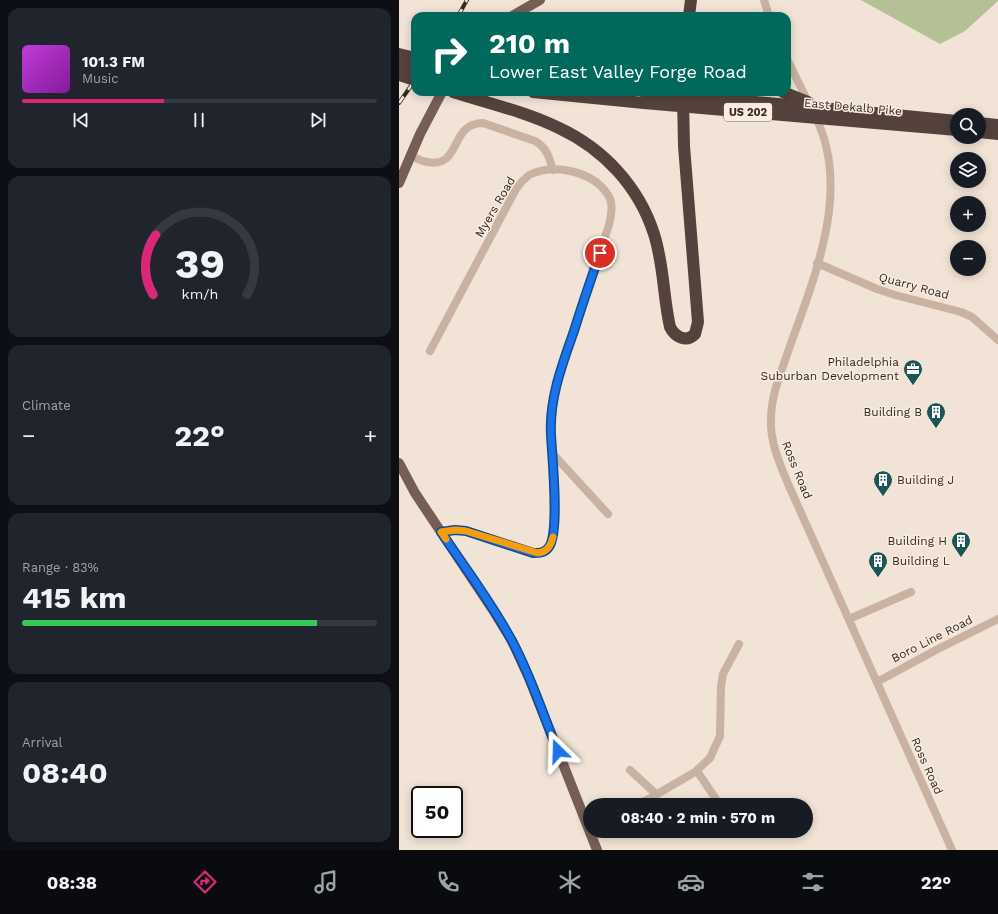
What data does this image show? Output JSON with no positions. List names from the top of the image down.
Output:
{
  "streets": {
    "highway": ["East Dekalb Pike", "US 202"],
    "street": [
      "Myers Road",
      "Quarry Road",
      "Ross Road",
      "Boro Line Road"
    ]
  },
  "crossings": [
    ["Quarry Road", "Ross Road"],
    ["Ross Road", "Boro Line Road"]
  ],
  "places": {
    "office": ["Philadelphia Suburban Development"],
    "building": [
      "Building B",
      "Building J",
      "Building H",
      "Building L"
    ]
  },
  "page": {
    "turn": ["210 m", "Lower East Valley Forge Road"],
    "song": ["101.3 FM", "Music"],
    "map_buttons": ["+", "−"],
    "tile": [
      "Climate",
      ["Range · 83%", "415 km"],
      ["Arrival", "08:40"]
    ],
    "heat": ["−", "22°", "+"],
    "limit": "50",
    "trip": "08:40 · 2 min · 570 m",
    "tabs": ["08:38", "22°"],
    "gauge": ["39", "km/h"]
  }
}
